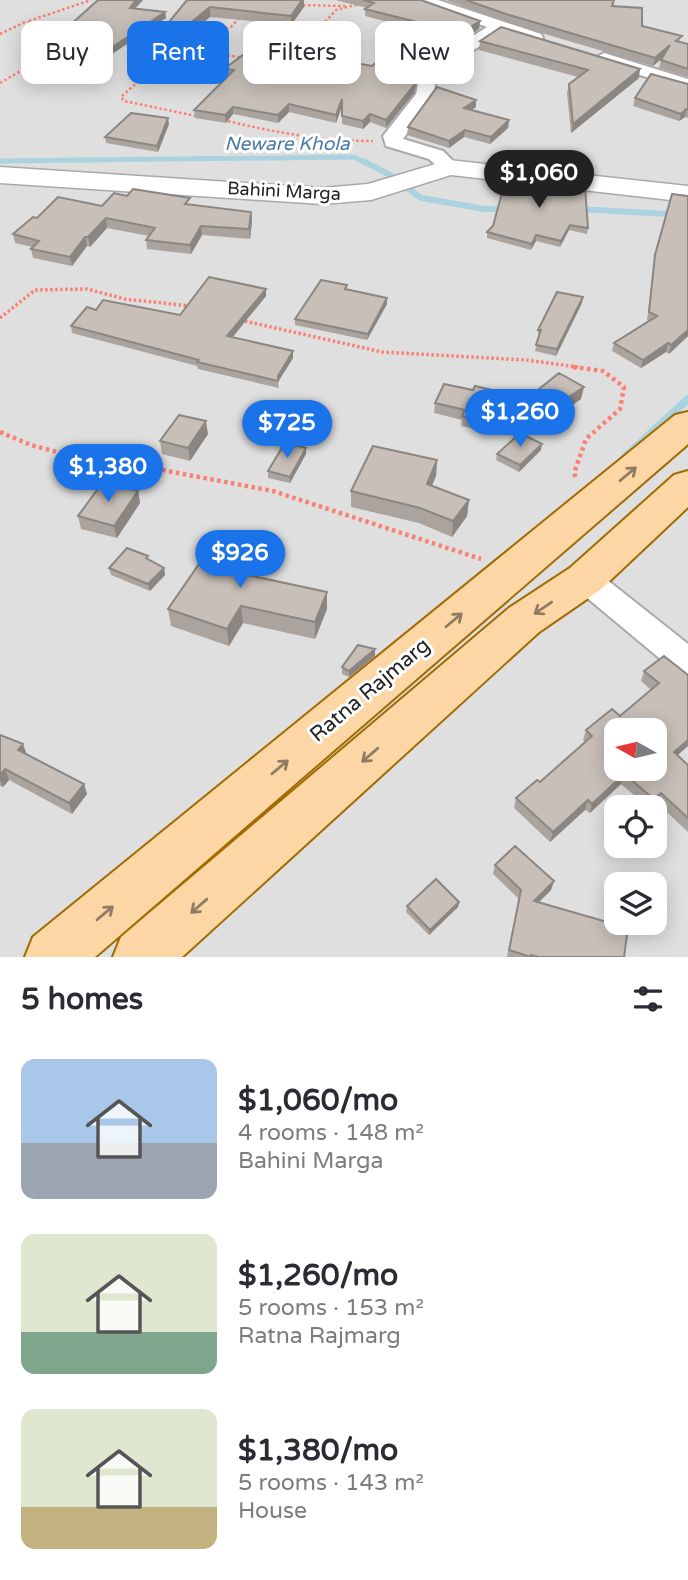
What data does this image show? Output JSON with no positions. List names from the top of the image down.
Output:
{
  "streets": {
    "main road": ["Ratna Rajmarg"],
    "street": ["Bahini Marga"]
  },
  "water": ["Neware Khola"],
  "north": "left",
  "page": {
    "chip": [
      "Buy",
      "Rent",
      "Filters",
      "New"
    ],
    "price": [
      "$1,060",
      "$1,260",
      "$725",
      "$1,380",
      "$926"
    ],
    "heading": "5 homes",
    "list": [
      {
        "name": "$1,060/mo",
        "note": "4 rooms · 148 m² · Bahini Marga"
      },
      {
        "name": "$1,260/mo",
        "note": "5 rooms · 153 m² · Ratna Rajmarg"
      },
      {
        "name": "$1,380/mo",
        "note": "5 rooms · 143 m² · House"
      }
    ]
  }
}
